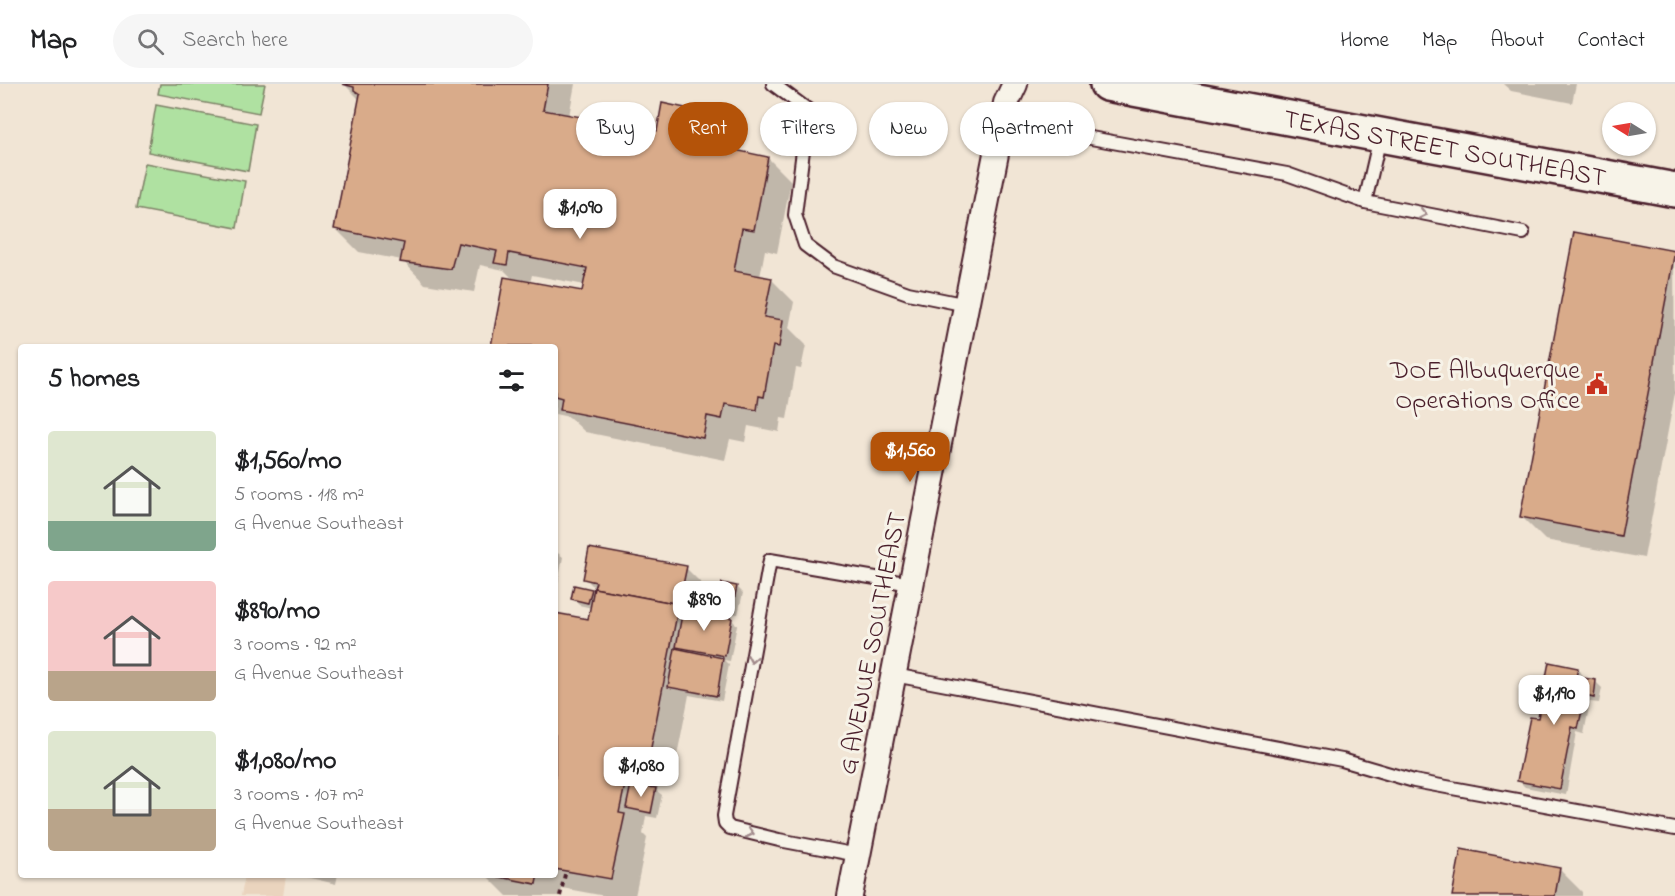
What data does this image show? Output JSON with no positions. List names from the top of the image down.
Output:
{
  "streets": {
    "street": ["TEXAS STREET SOUTHEAST", "G AVENUE SOUTHEAST"]
  },
  "places": {
    "public building": ["DOE Albuquerque Operations Office"]
  },
  "north": "left",
  "page": {
    "header": "Map",
    "search": "Search here",
    "nav": [
      "Home",
      "Map",
      "About",
      "Contact"
    ],
    "chip": [
      "Buy",
      "Rent",
      "Filters",
      "New",
      "Apartment"
    ],
    "price": [
      "$1,090",
      "$1,560",
      "$890",
      "$1,190",
      "$1,080"
    ],
    "heading": "5 homes",
    "list": [
      {
        "name": "$1,560/mo",
        "note": "5 rooms · 118 m² · G Avenue Southeast"
      },
      {
        "name": "$890/mo",
        "note": "3 rooms · 92 m² · G Avenue Southeast"
      },
      {
        "name": "$1,080/mo",
        "note": "3 rooms · 107 m² · G Avenue Southeast"
      }
    ]
  }
}
